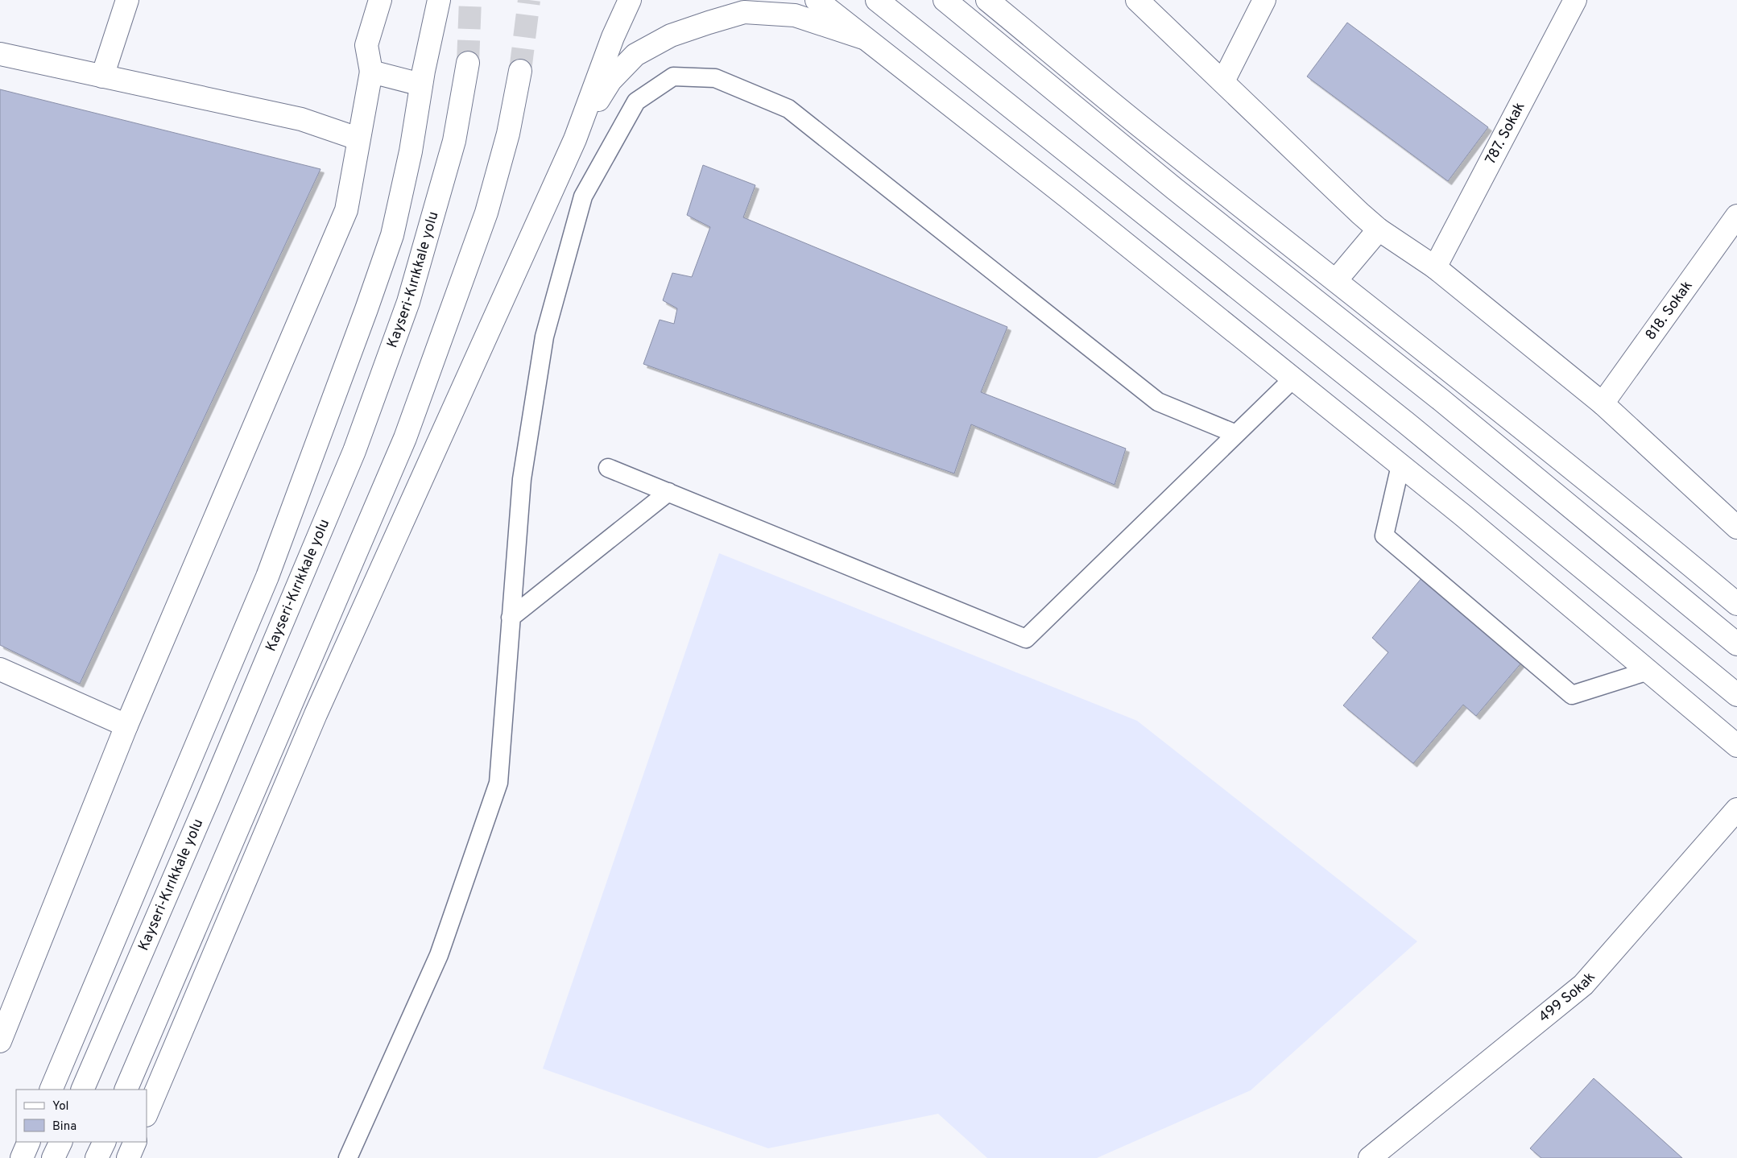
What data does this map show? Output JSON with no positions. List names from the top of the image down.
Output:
{
  "streets": {
    "main road": [
      "787. Sokak",
      "Kayseri-Kırıkkale yolu",
      "818. Sokak",
      "499 Sokak"
    ]
  },
  "legend": ["Yol", "Bina"]
}
